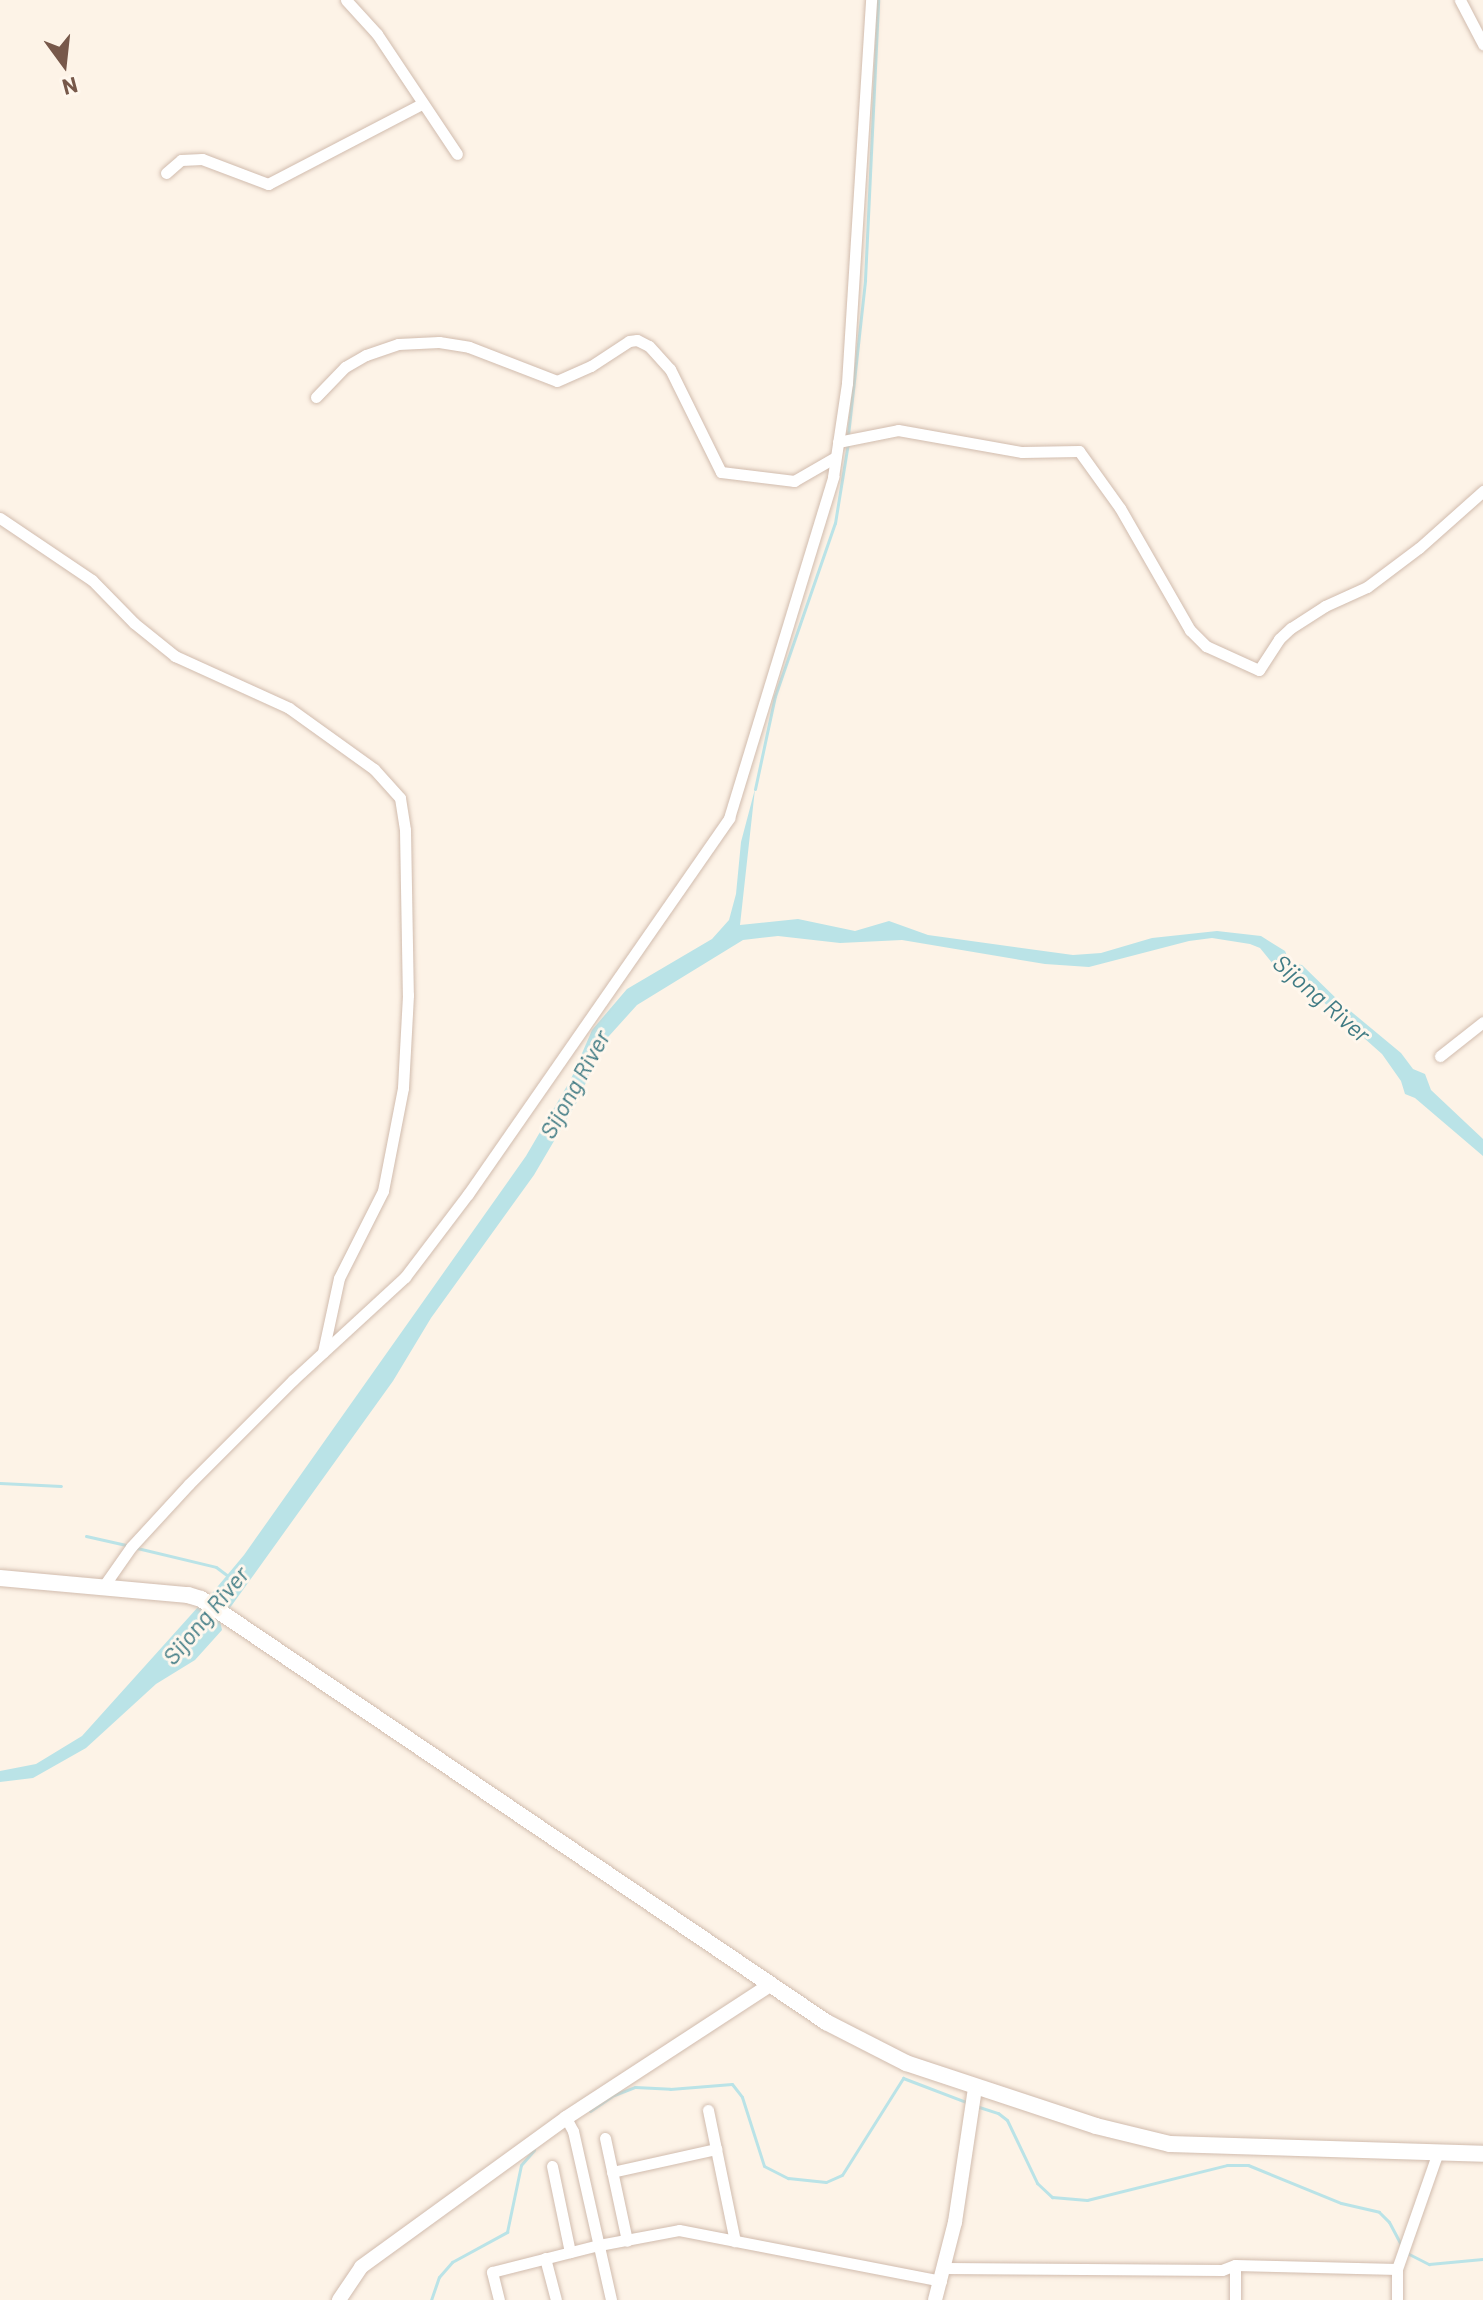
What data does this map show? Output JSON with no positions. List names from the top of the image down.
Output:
{
  "water": ["Sijong River"],
  "north": "bottom"
}
